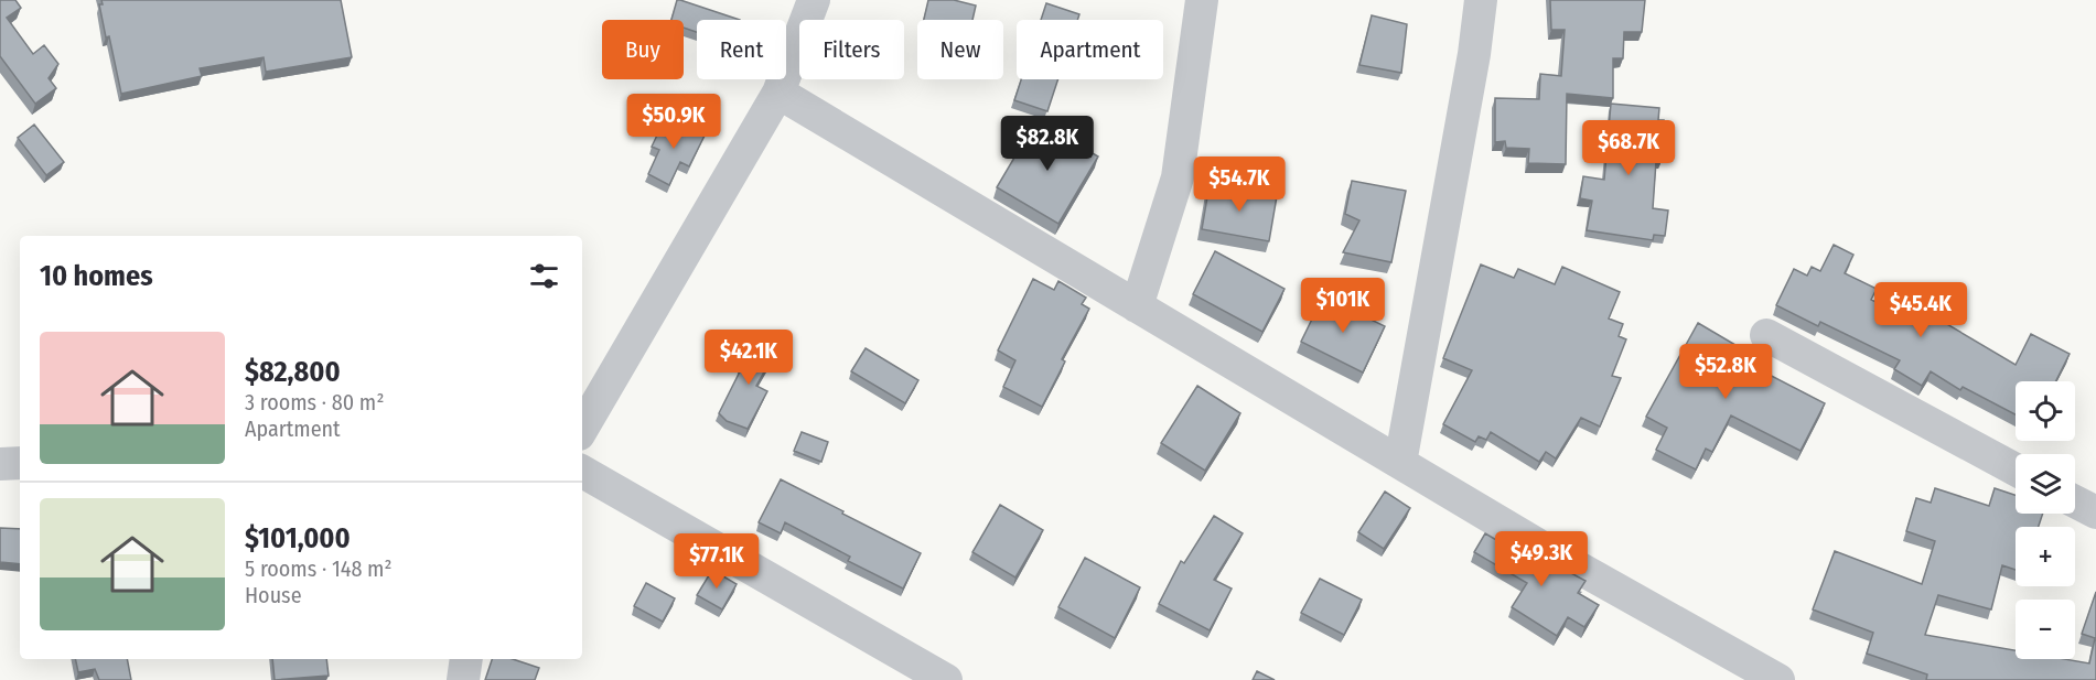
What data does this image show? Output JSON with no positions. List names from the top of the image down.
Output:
{
  "page": {
    "chip": [
      "Buy",
      "Rent",
      "Filters",
      "New",
      "Apartment"
    ],
    "price": [
      "$50.9K",
      "$82.8K",
      "$68.7K",
      "$54.7K",
      "$101K",
      "$45.4K",
      "$42.1K",
      "$52.8K",
      "$49.3K",
      "$77.1K"
    ],
    "heading": "10 homes",
    "list": [
      {
        "name": "$82,800",
        "note": "3 rooms · 80 m² · Apartment"
      },
      {
        "name": "$101,000",
        "note": "5 rooms · 148 m² · House"
      }
    ],
    "map_buttons": ["+", "−"]
  }
}
